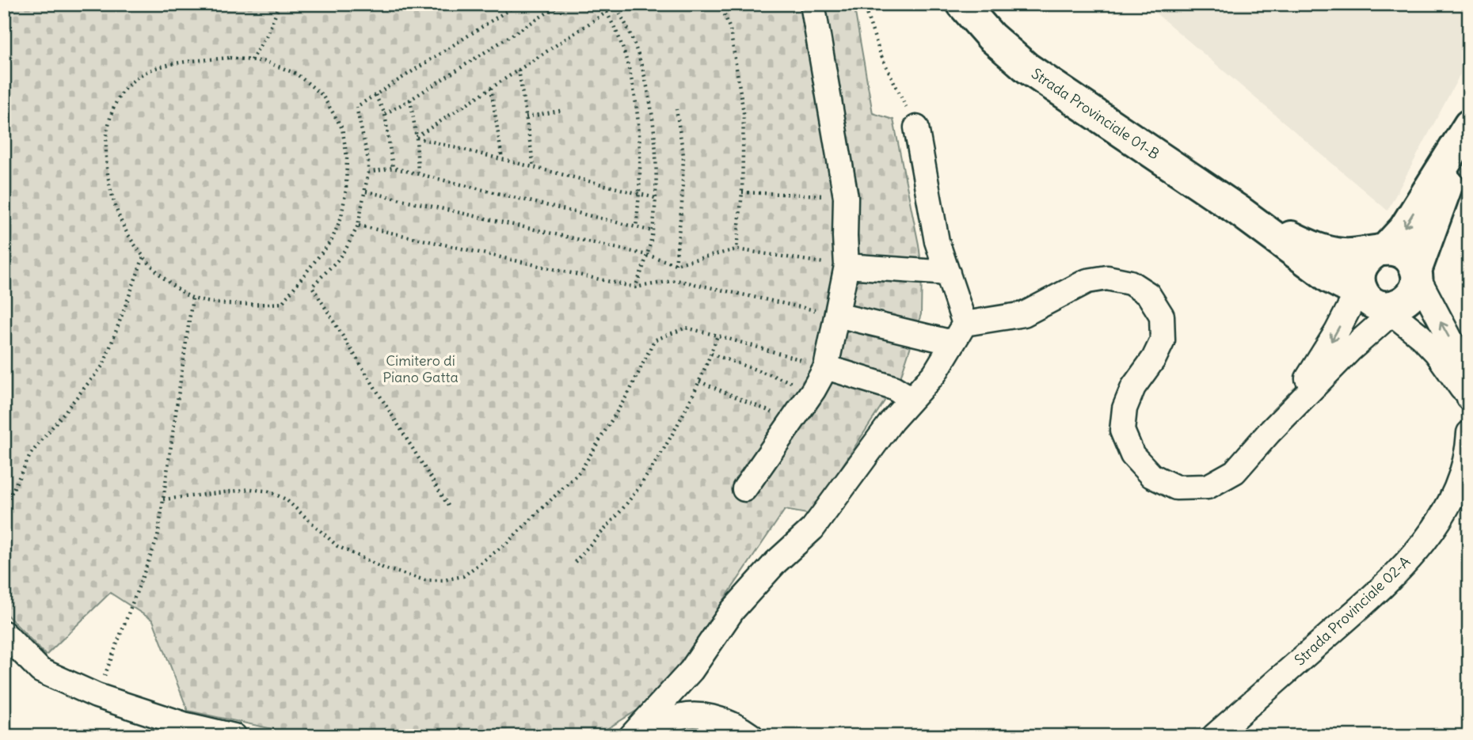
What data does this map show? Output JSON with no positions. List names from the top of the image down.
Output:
{
  "streets": {
    "main road": ["Strada Provinciale 01-B"],
    "street": ["Strada Provinciale 02-A"]
  },
  "parks": ["Cimitero di Piano Gatta"]
}
